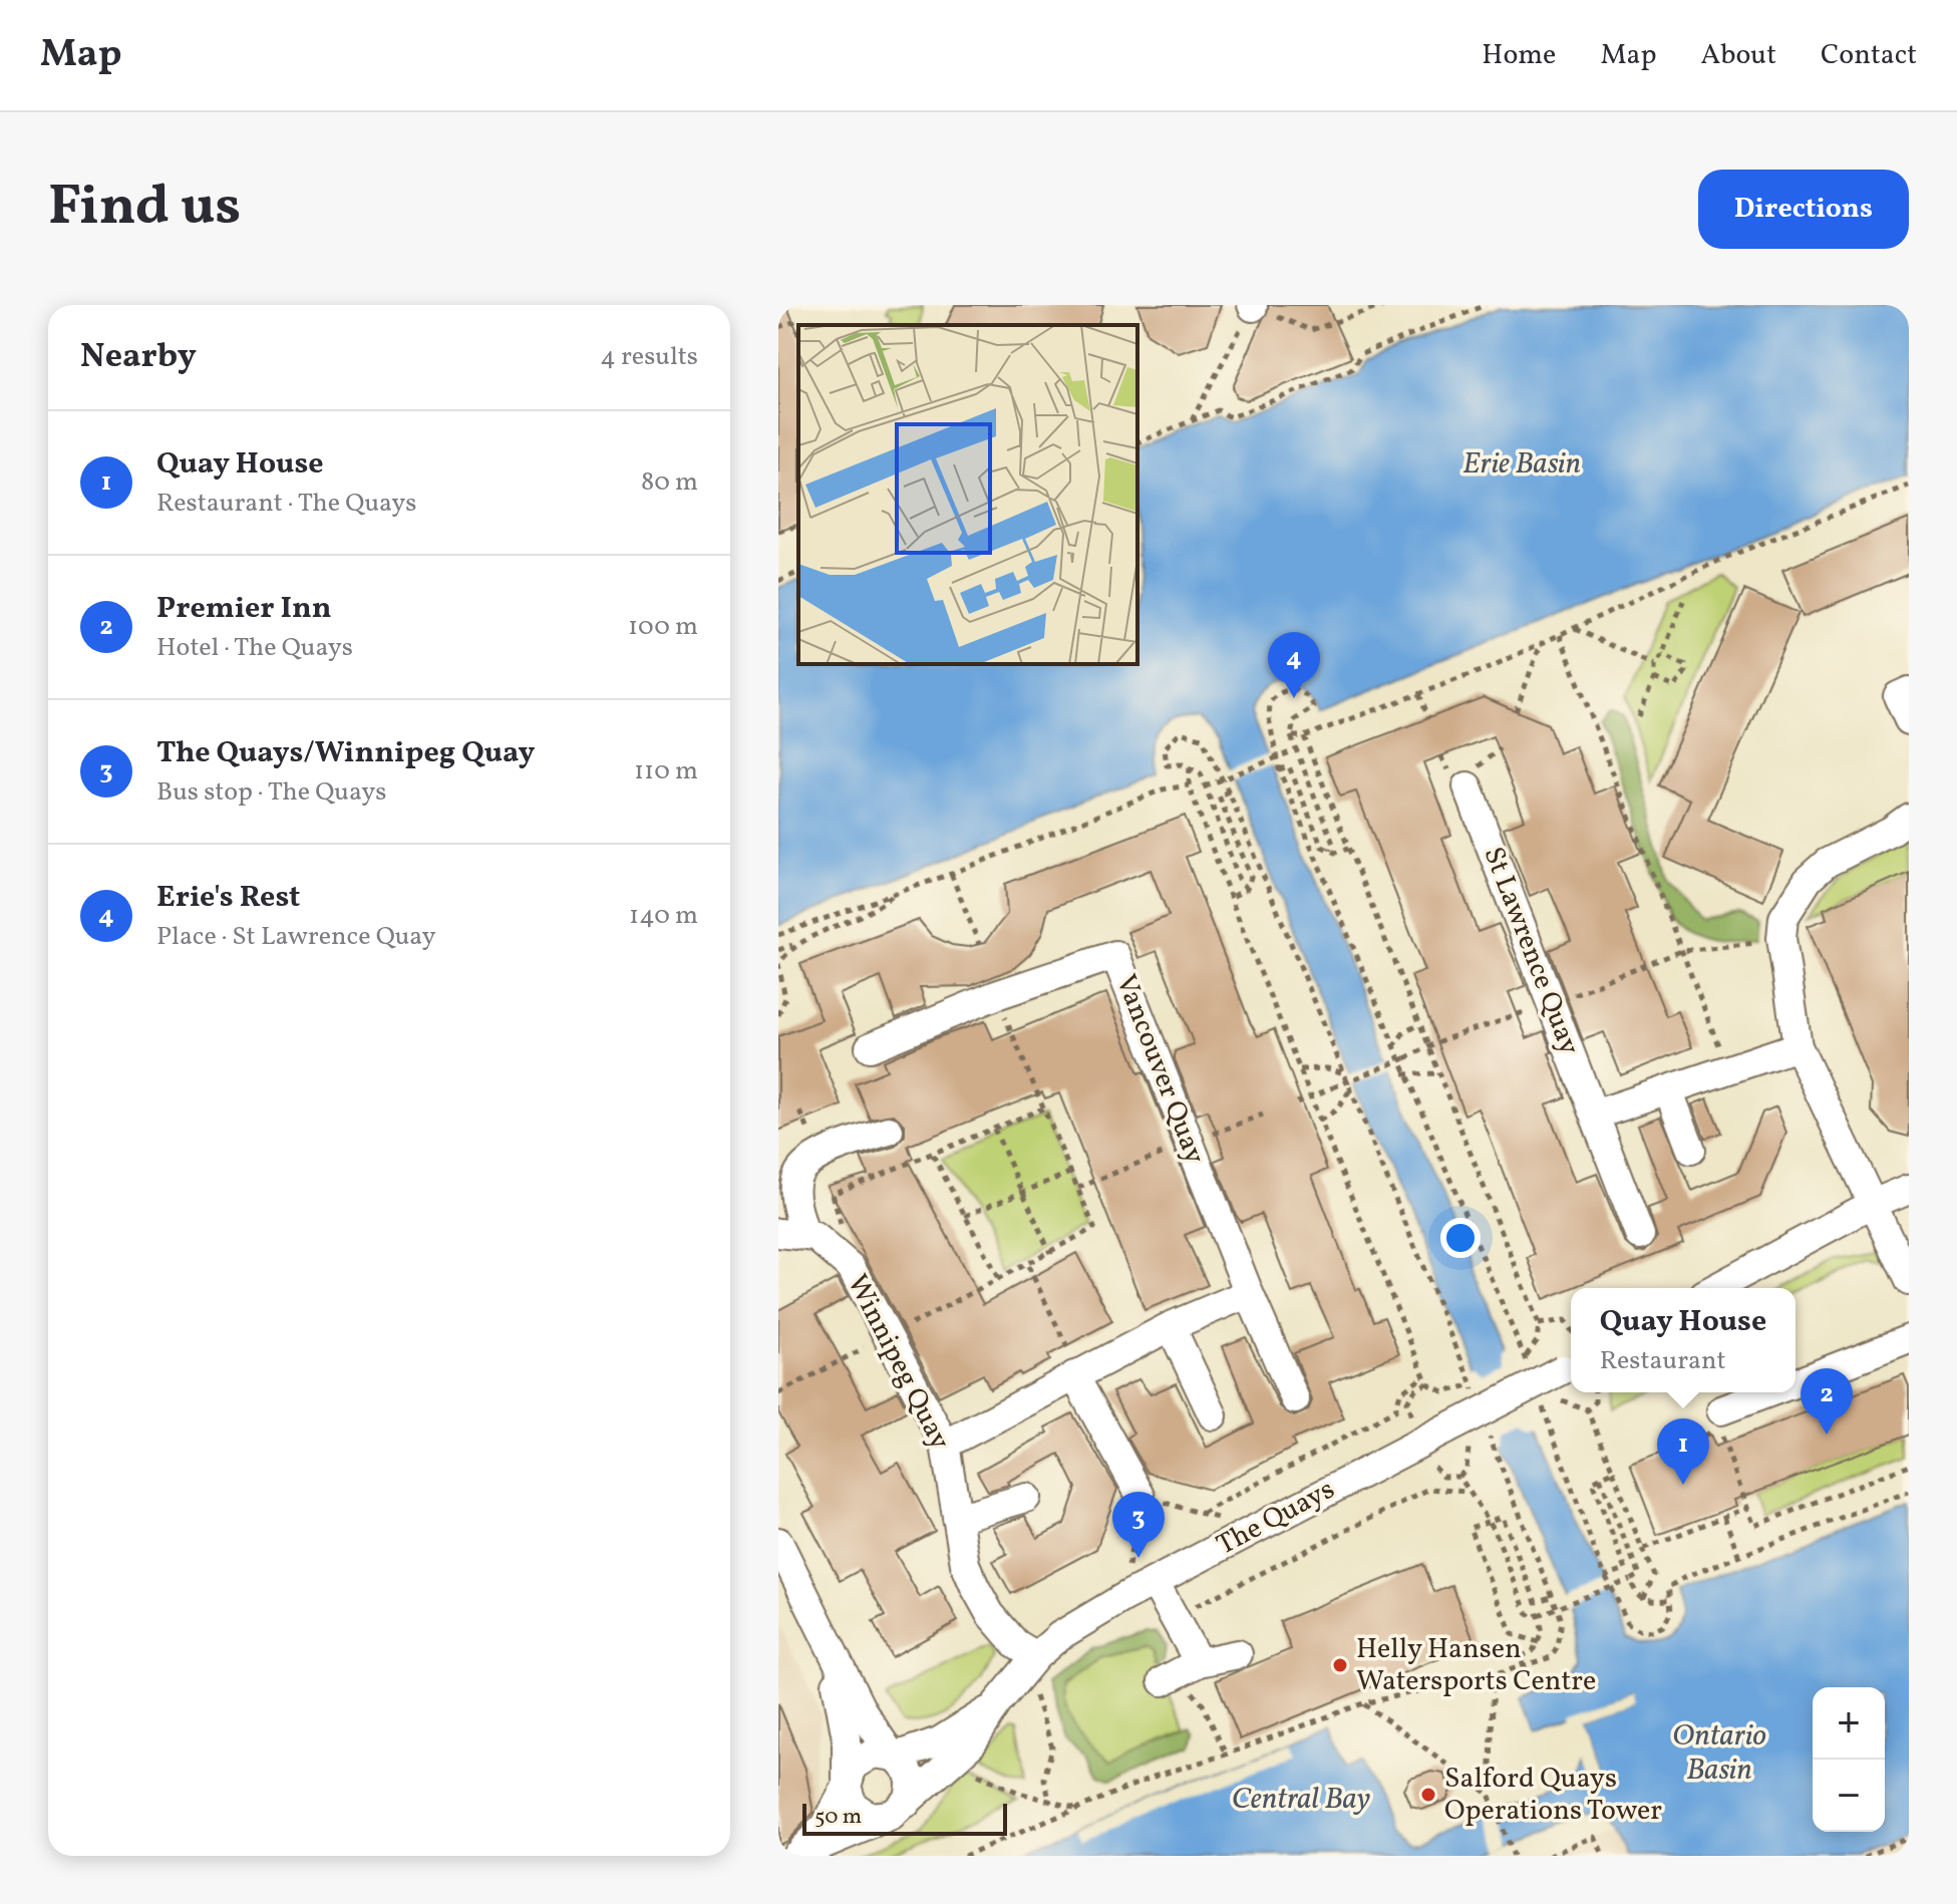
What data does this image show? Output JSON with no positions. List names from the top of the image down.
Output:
{
  "streets": {
    "street": [
      "St Lawrence Quay",
      "Vancouver Quay",
      "Winnipeg Quay",
      "The Quays"
    ]
  },
  "crossings": [
    ["Winnipeg Quay", "The Quays"]
  ],
  "water": ["Erie Basin", "Ontario Basin", "Central Bay"],
  "places": ["Helly Hansen Watersports Centre", "Salford Quays Operations Tower"],
  "scale_bar": "50 m",
  "page": {
    "header": "Map",
    "nav": [
      "Home",
      "Map",
      "About",
      "Contact"
    ],
    "title": "Find us",
    "buttons": "Directions",
    "heading": ["Nearby", "4 results"],
    "list": [
      {
        "mark": "1",
        "name": "Quay House",
        "note": "Restaurant · The Quays",
        "value": "80 m"
      },
      {
        "mark": "2",
        "name": "Premier Inn",
        "note": "Hotel · The Quays",
        "value": "100 m"
      },
      {
        "mark": "3",
        "name": "The Quays/Winnipeg Quay",
        "note": "Bus stop · The Quays",
        "value": "110 m"
      },
      {
        "mark": "4",
        "name": "Erie's Rest",
        "note": "Place · St Lawrence Quay",
        "value": "140 m"
      }
    ],
    "pins": [
      "4",
      "2",
      "1",
      "3"
    ],
    "popup": ["Quay House", "Restaurant"],
    "map_buttons": ["+", "−"],
    "scale": "50 m"
  }
}
